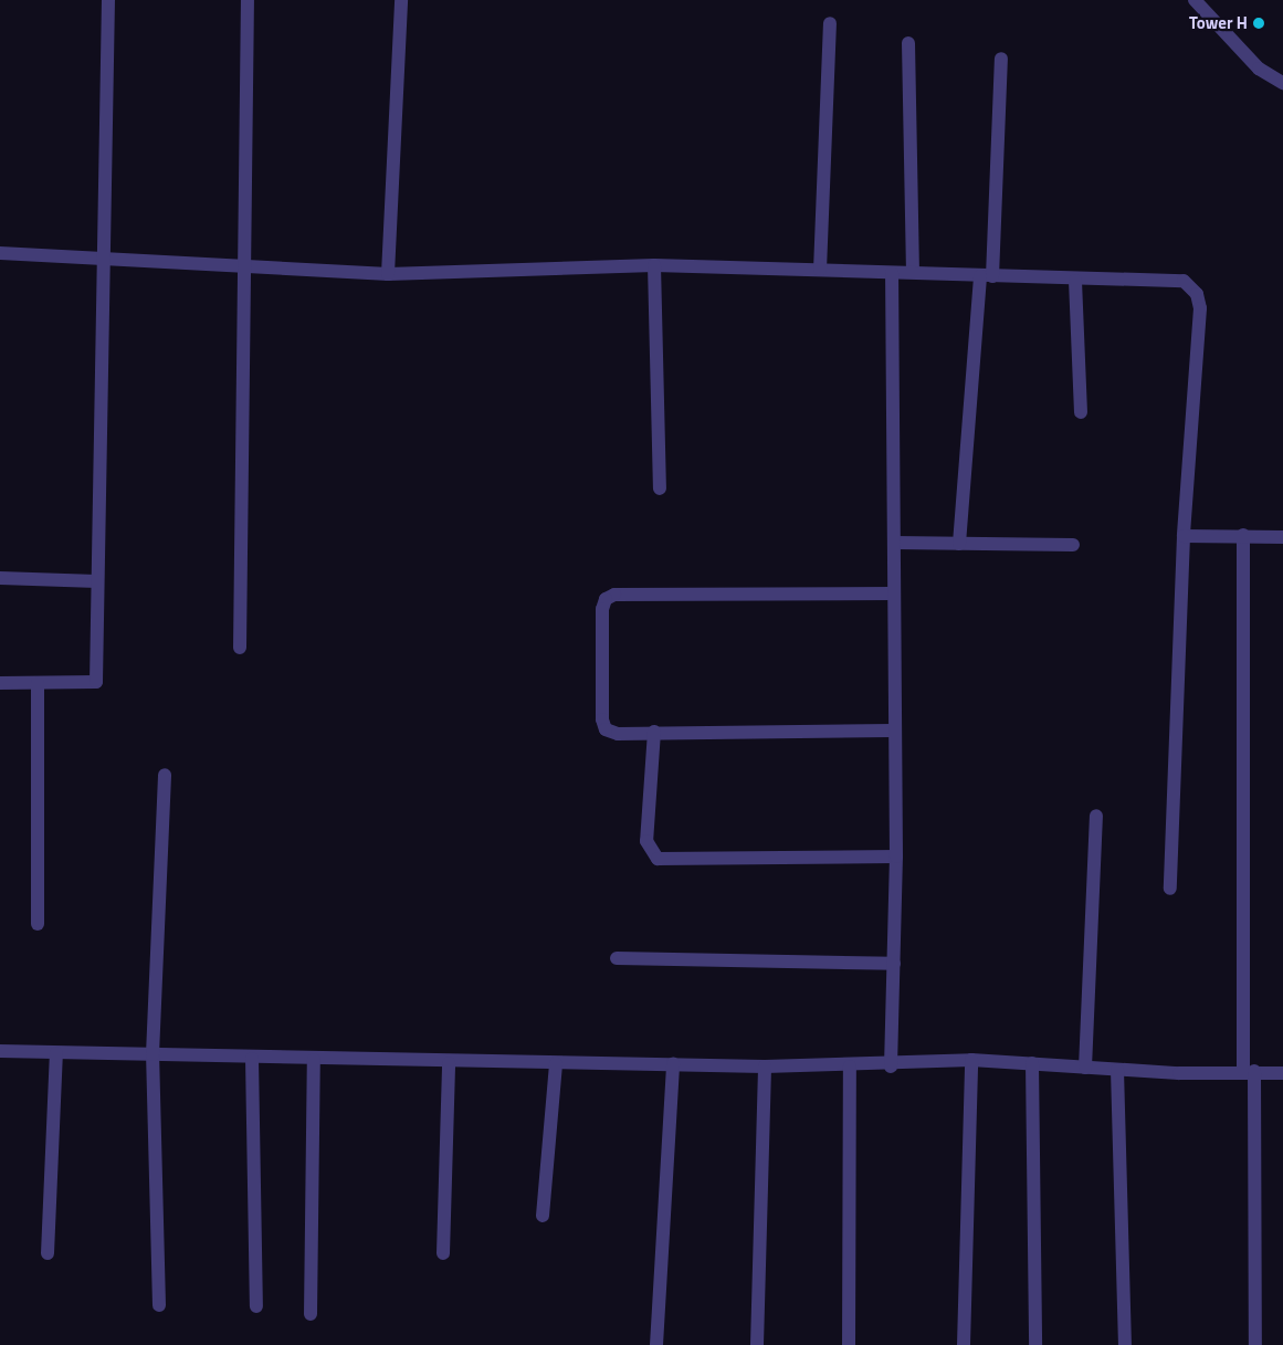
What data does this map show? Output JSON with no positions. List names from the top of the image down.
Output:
{
  "places": ["Tower H"]
}
